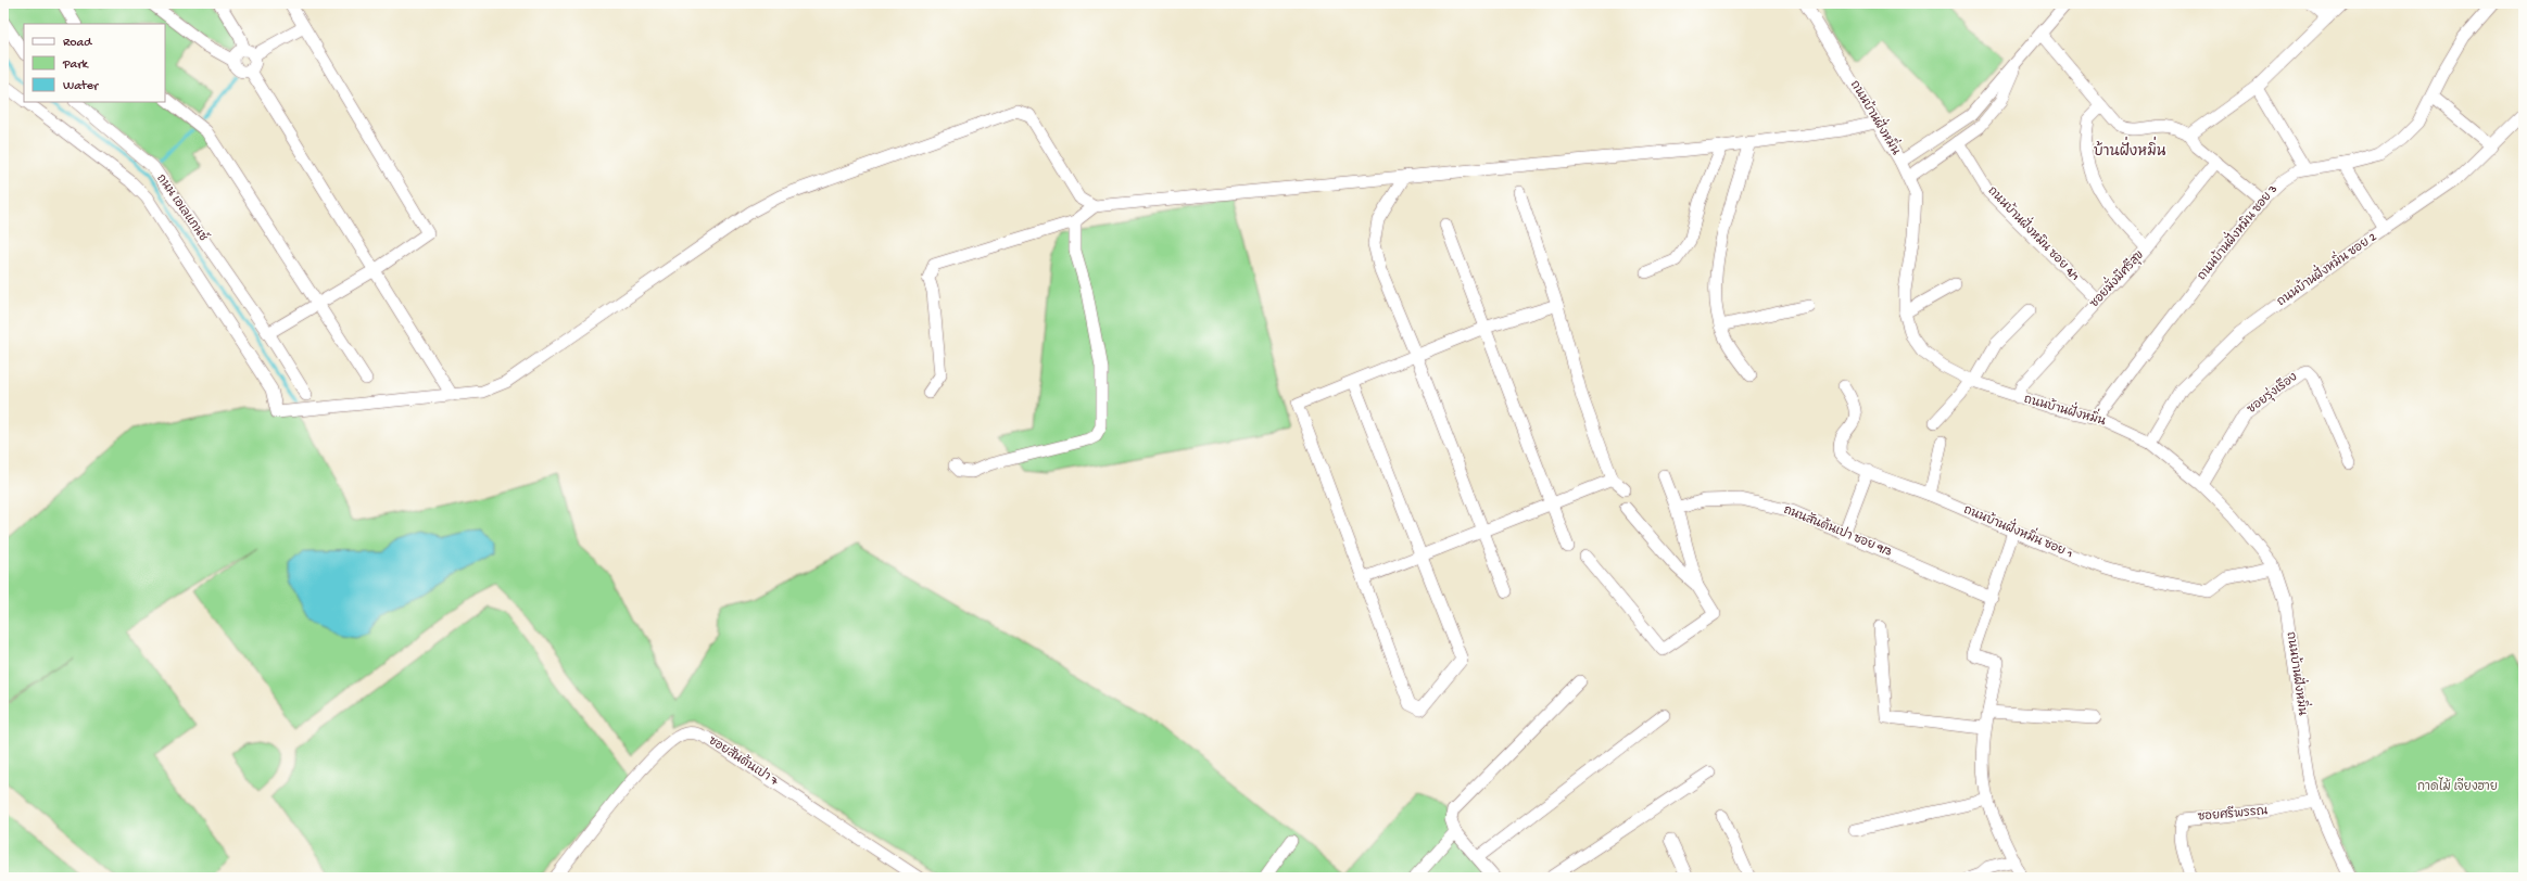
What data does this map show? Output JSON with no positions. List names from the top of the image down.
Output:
{
  "streets": {
    "street": [
      "ถนนบ้านฝั่งหมิ่น",
      "ถนน เอเลแกนซ์",
      "ถนนบ้านฝั่งหมิน ซอย 3",
      "ถนนบ้านฝั่งหมิน ซอย 4/1",
      "ถนนบ้านฝั่งหมิ่น ซอย 2",
      "ซอยมั่งมีศรีสุข",
      "ซอยรุ่งเรือง",
      "ถนนสันต้นเปา ซอย 9/3",
      "ถนนบ้านฝั่งหมิ่น ซอย 1",
      "ซอยสันต้นเปา 7",
      "ซอยศรีพรรณ"
    ]
  },
  "crossings": [
    ["ถนนบ้านฝั่งหมิ่น", "ถนนบ้านฝั่งหมิน ซอย 3"],
    ["ถนนบ้านฝั่งหมิ่น", "ถนนบ้านฝั่งหมิ่น ซอย 2"],
    ["ถนนบ้านฝั่งหมิ่น", "ซอยมั่งมีศรีสุข"],
    ["ถนนบ้านฝั่งหมิ่น", "ซอยรุ่งเรือง"],
    ["ถนนบ้านฝั่งหมิ่น", "ถนนบ้านฝั่งหมิ่น ซอย 1"],
    ["ถนนบ้านฝั่งหมิ่น", "ซอยศรีพรรณ"],
    ["ถนนบ้านฝั่งหมิน ซอย 4/1", "ซอยมั่งมีศรีสุข"]
  ],
  "districts": ["บ้านฝั่งหมิ่น"],
  "parks": ["กาดไม้ เจียงฮาย"],
  "legend": ["Road", "Park", "Water"]
}
